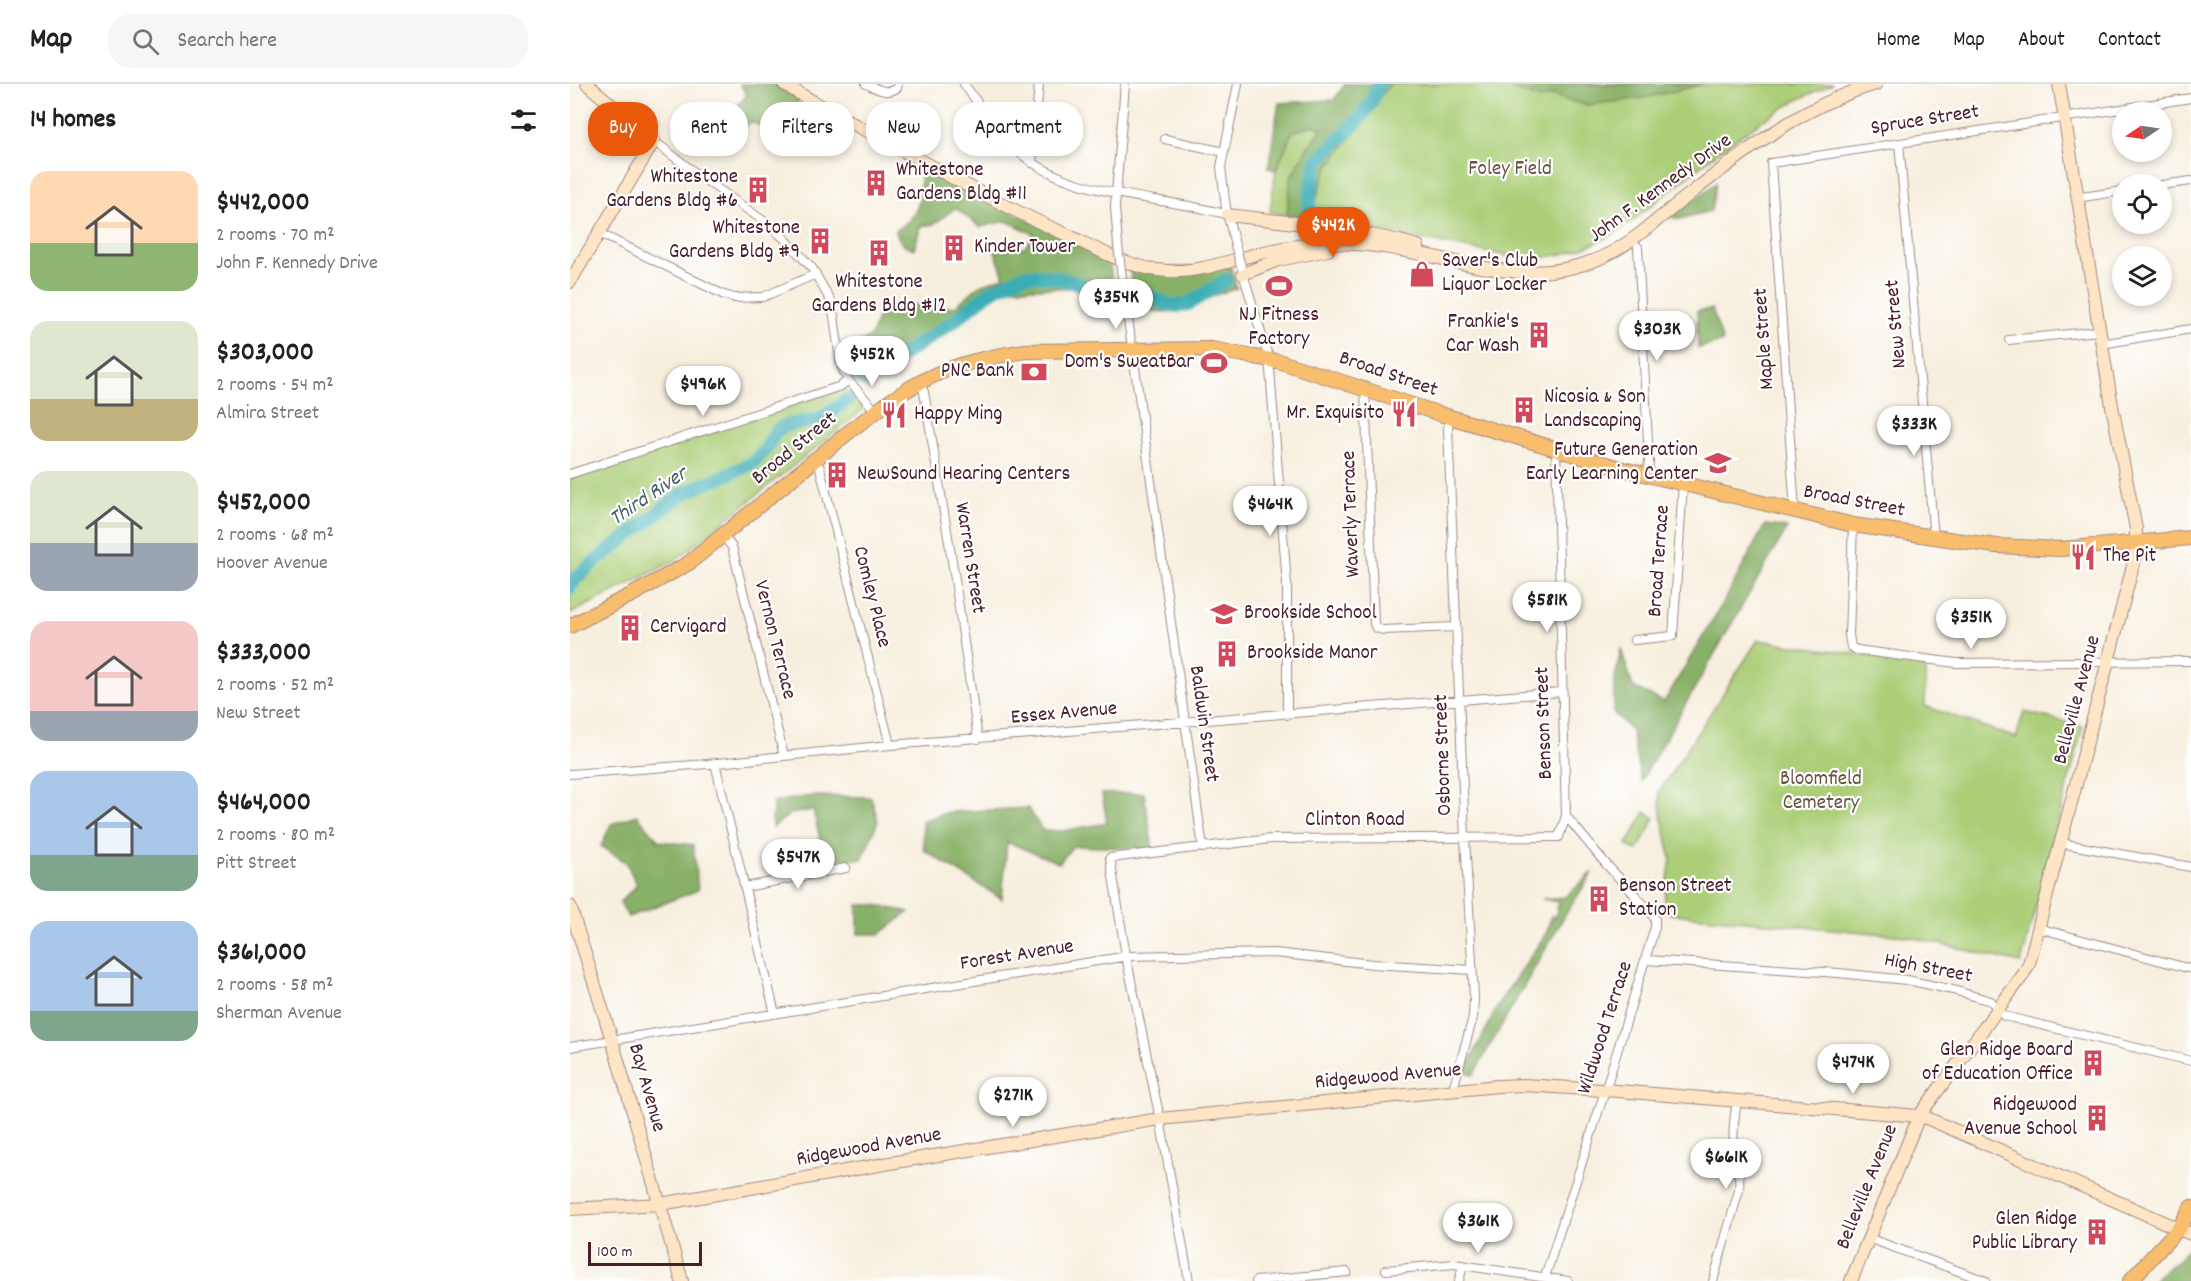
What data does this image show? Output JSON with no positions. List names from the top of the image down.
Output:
{
  "streets": {
    "main road": [
      "John F. Kennedy Drive",
      "Broad Street",
      "Belleville Avenue",
      "Ridgewood Avenue",
      "Bay Avenue"
    ],
    "street": [
      "Spruce Street",
      "New Street",
      "Maple Street",
      "Waverly Terrace",
      "Warren Street",
      "Broad Terrace",
      "Comley Place",
      "Vernon Terrace",
      "Essex Avenue",
      "Benson Street",
      "Baldwin Street",
      "Osborne Street",
      "Clinton Road",
      "Forest Avenue",
      "High Street",
      "Wildwood Terrace"
    ]
  },
  "crossings": [
    ["Spruce Street", "New Street"],
    ["Spruce Street", "Maple Street"],
    ["Spruce Street", "Belleville Avenue"],
    ["New Street", "Broad Street"],
    ["Maple Street", "Broad Street"],
    ["Broad Street", "Waverly Terrace"],
    ["Broad Street", "Warren Street"],
    ["Broad Street", "Broad Terrace"],
    ["Broad Street", "Comley Place"],
    ["Broad Street", "Vernon Terrace"],
    ["Broad Street", "Belleville Avenue"],
    ["Broad Street", "Benson Street"],
    ["Broad Street", "Baldwin Street"],
    ["Broad Street", "Osborne Street"],
    ["Waverly Terrace", "Osborne Street"],
    ["Warren Street", "Essex Avenue"],
    ["Comley Place", "Essex Avenue"],
    ["Vernon Terrace", "Essex Avenue"],
    ["Belleville Avenue", "High Street"],
    ["Belleville Avenue", "Ridgewood Avenue"],
    ["Essex Avenue", "Benson Street"],
    ["Essex Avenue", "Baldwin Street"],
    ["Essex Avenue", "Osborne Street"],
    ["Benson Street", "Clinton Road"],
    ["Benson Street", "Wildwood Terrace"],
    ["Baldwin Street", "Clinton Road"],
    ["Osborne Street", "Clinton Road"],
    ["Osborne Street", "Forest Avenue"],
    ["Osborne Street", "Ridgewood Avenue"],
    ["Clinton Road", "Wildwood Terrace"],
    ["Forest Avenue", "Bay Avenue"],
    ["High Street", "Wildwood Terrace"],
    ["Wildwood Terrace", "Ridgewood Avenue"],
    ["Ridgewood Avenue", "Bay Avenue"]
  ],
  "water": ["Third River"],
  "parks": ["Foley Field", "Bloomfield Cemetery"],
  "places": {
    "building": [
      "Whitestone Gardens Bldg #11",
      "Whitestone Gardens Bldg #6",
      "Whitestone Gardens Bldg #9",
      "Kinder Tower",
      "Whitestone Gardens Bldg #12",
      "Frankie's Car Wash",
      "Nicosia & Son Landscaping",
      "NewSound Hearing Centers",
      "Cervigard",
      "Brookside Manor",
      "Benson Street Station",
      "Glen Ridge Board of Education Office",
      "Ridgewood Avenue School",
      "Glen Ridge Public Library"
    ],
    "shop": ["Saver's Club Liquor Locker"],
    "sports": ["NJ Fitness Factory", "Dom's SweatBar"],
    "bank": ["PNC Bank"],
    "restaurant": ["Mr. Exquisito", "Happy Ming", "The Pit"],
    "school or university": ["Future Generation Early Learning Center", "Brookside School"]
  },
  "scale_bar": "100 m",
  "north": "left",
  "page": {
    "header": "Map",
    "search": "Search here",
    "nav": [
      "Home",
      "Map",
      "About",
      "Contact"
    ],
    "heading": "14 homes",
    "chip": [
      "Buy",
      "Rent",
      "Filters",
      "New",
      "Apartment"
    ],
    "list": [
      {
        "name": "$442,000",
        "note": "2 rooms · 70 m² · John F. Kennedy Drive"
      },
      {
        "name": "$303,000",
        "note": "2 rooms · 54 m² · Almira Street"
      },
      {
        "name": "$452,000",
        "note": "2 rooms · 68 m² · Hoover Avenue"
      },
      {
        "name": "$333,000",
        "note": "2 rooms · 52 m² · New Street"
      },
      {
        "name": "$464,000",
        "note": "2 rooms · 80 m² · Pitt Street"
      },
      {
        "name": "$361,000",
        "note": "2 rooms · 58 m² · Sherman Avenue"
      }
    ],
    "price": [
      "$442K",
      "$354K",
      "$303K",
      "$452K",
      "$496K",
      "$333K",
      "$464K",
      "$581K",
      "$351K",
      "$547K",
      "$474K",
      "$271K",
      "$661K",
      "$361K"
    ],
    "scale": "100 m"
  }
}
